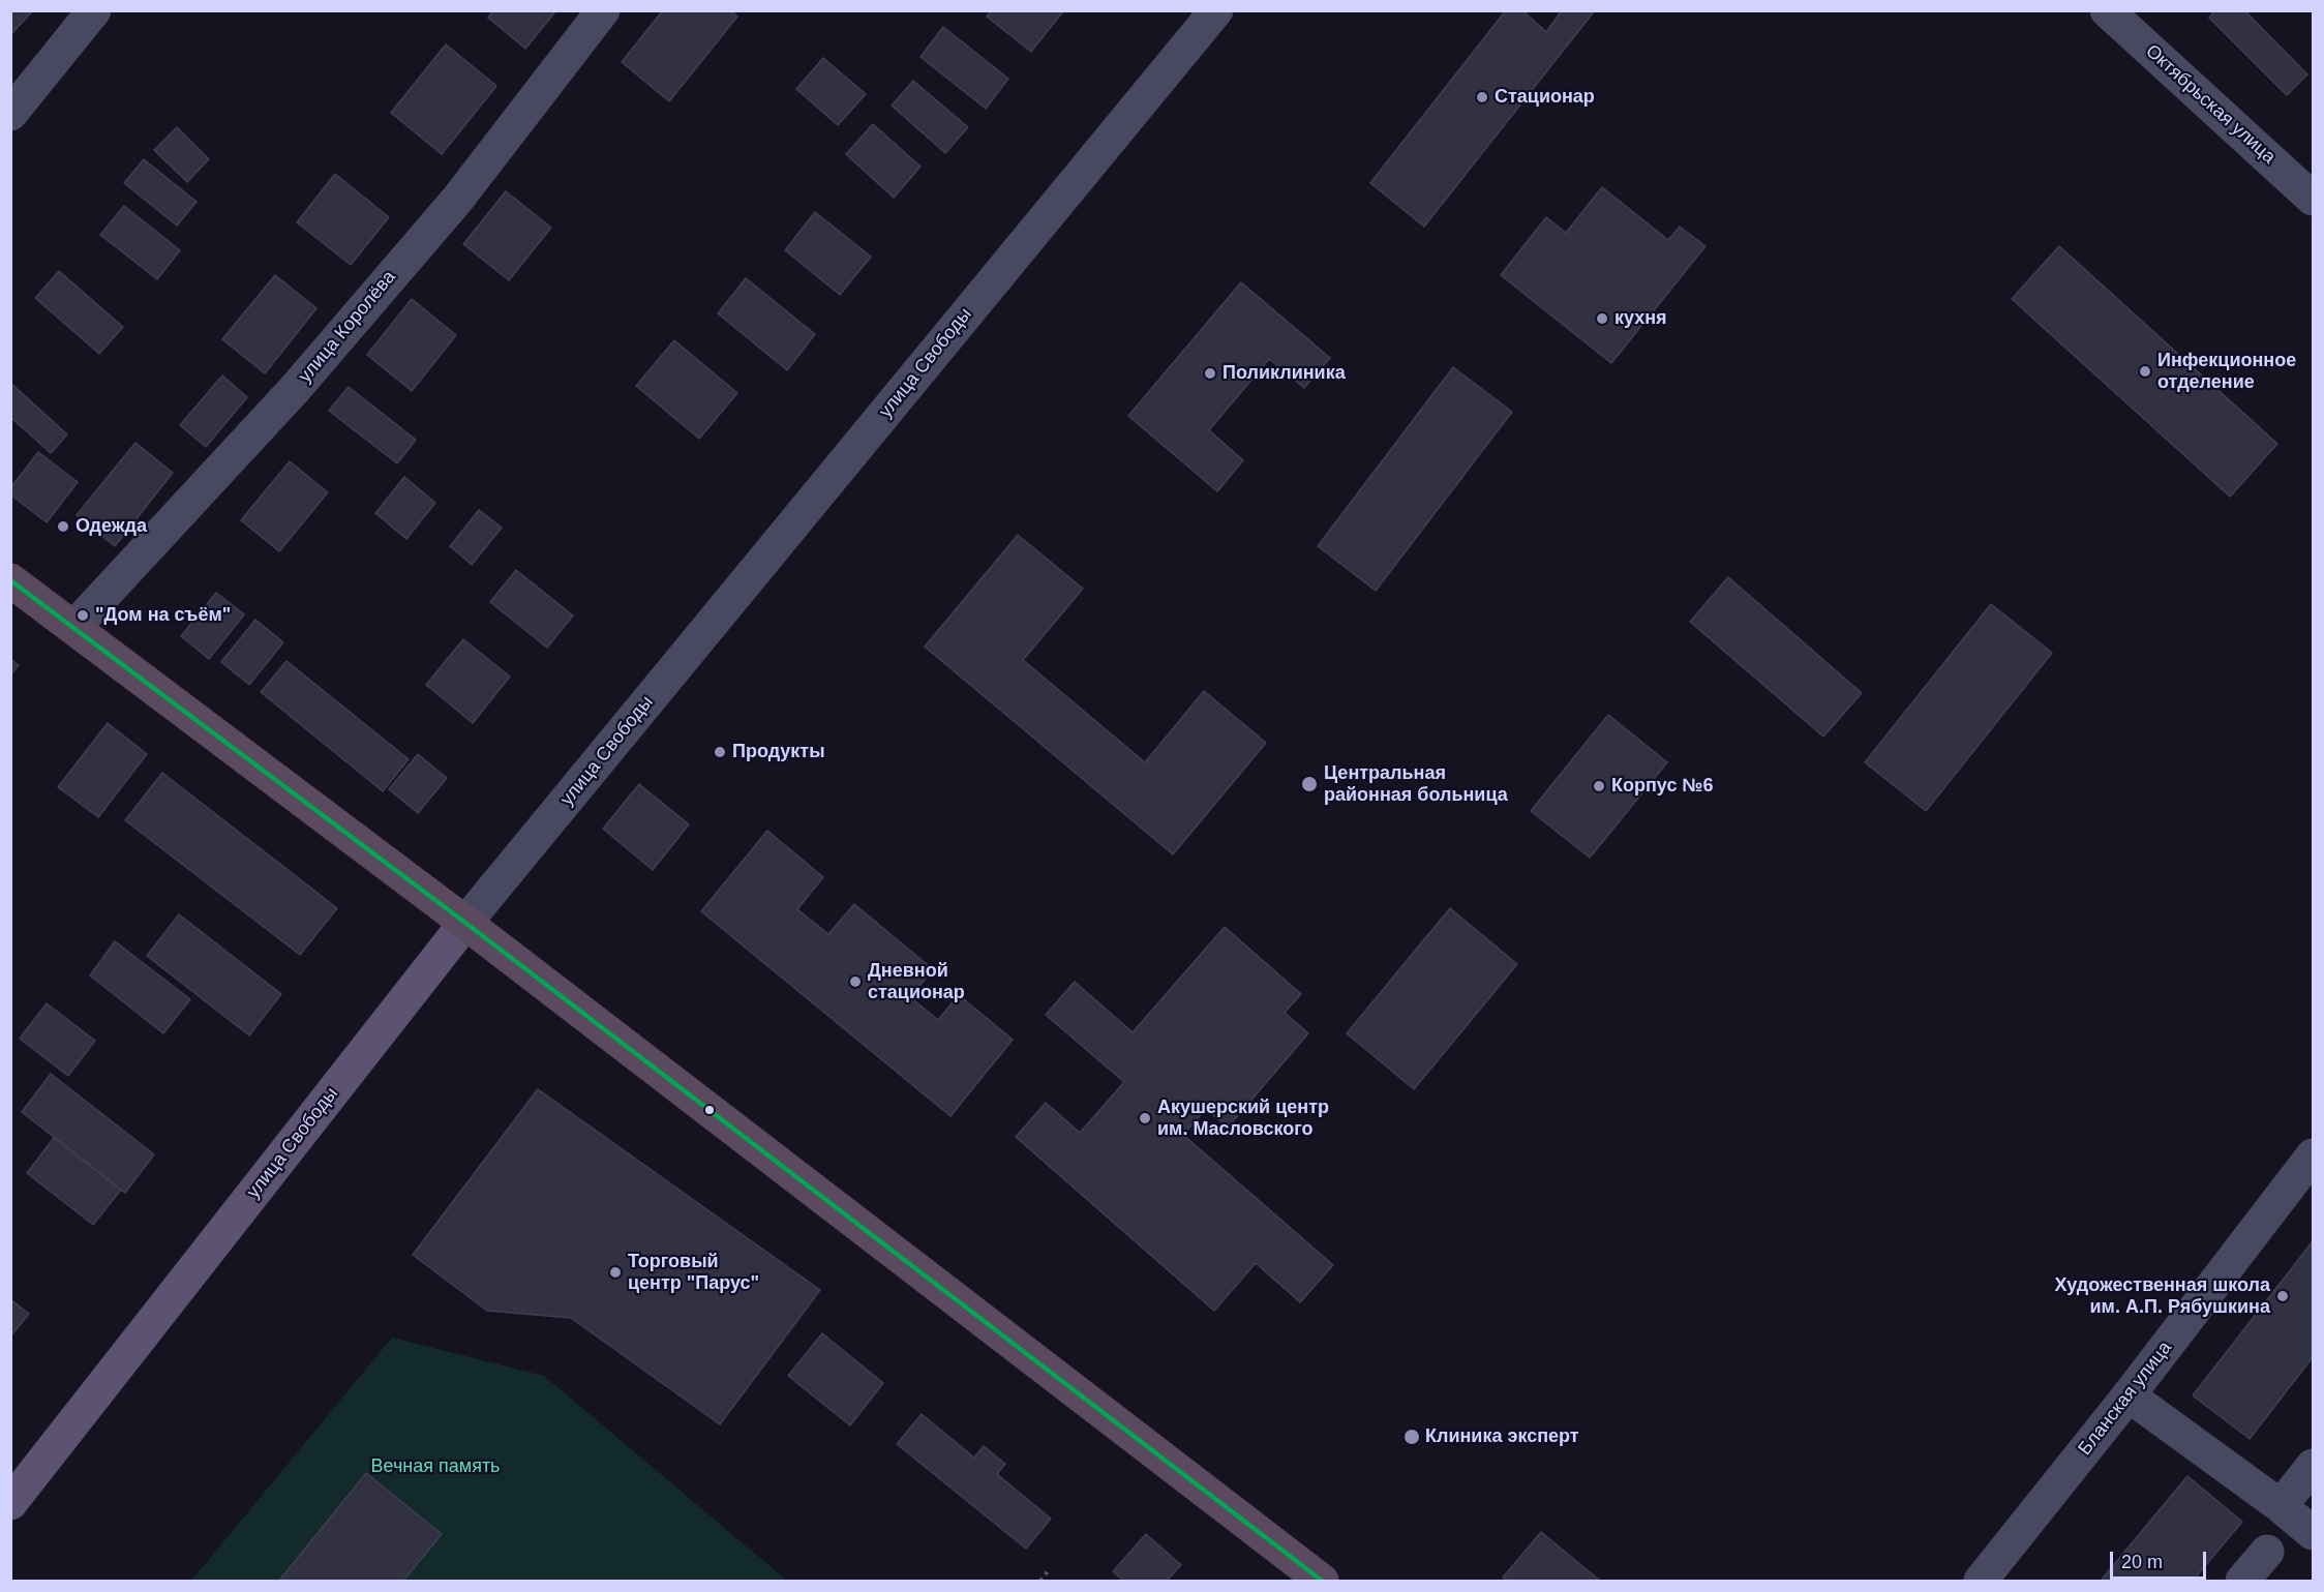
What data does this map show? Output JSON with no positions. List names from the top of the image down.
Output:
{
  "streets": {
    "main road": ["улица Свободы"],
    "street": ["Октябрьская улица", "улица Королёва", "Бланская улица"]
  },
  "parks": ["Вечная память"],
  "places": [
    "Стационар",
    "кухня",
    "Инфекционное отделение",
    "Поликлиника",
    "Одежда",
    "\"Дом на съём\"",
    "Продукты",
    "Центральная районная больница",
    "Корпус №6",
    "Дневной стационар",
    "Акушерский центр им. Масловского",
    "Торговый центр \"Парус\"",
    "Художественная школа им. А.П. Рябушкина",
    "Клиника эксперт"
  ],
  "scale_bar": "20 m"
}
